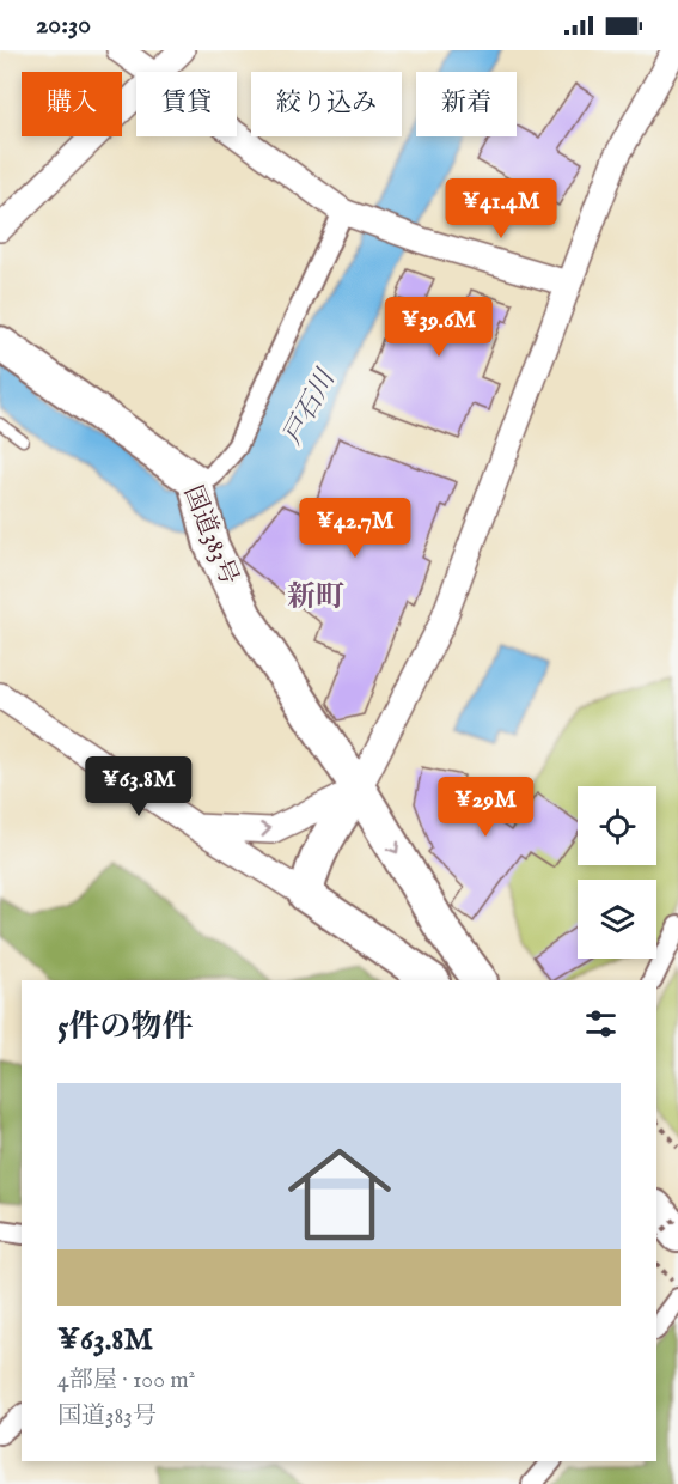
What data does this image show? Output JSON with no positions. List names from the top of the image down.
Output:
{
  "streets": {
    "highway": ["国道383号"]
  },
  "districts": ["新町"],
  "water": ["戸石川"],
  "page": {
    "status": "20:30",
    "chip": [
      "購入",
      "賃貸",
      "絞り込み",
      "新着"
    ],
    "price": [
      "¥41.4M",
      "¥39.6M",
      "¥42.7M",
      "¥63.8M",
      "¥29M"
    ],
    "heading": "5件の物件",
    "list": [
      {
        "name": "¥63.8M",
        "note": "4部屋 · 100 m² · 国道383号"
      }
    ]
  }
}
